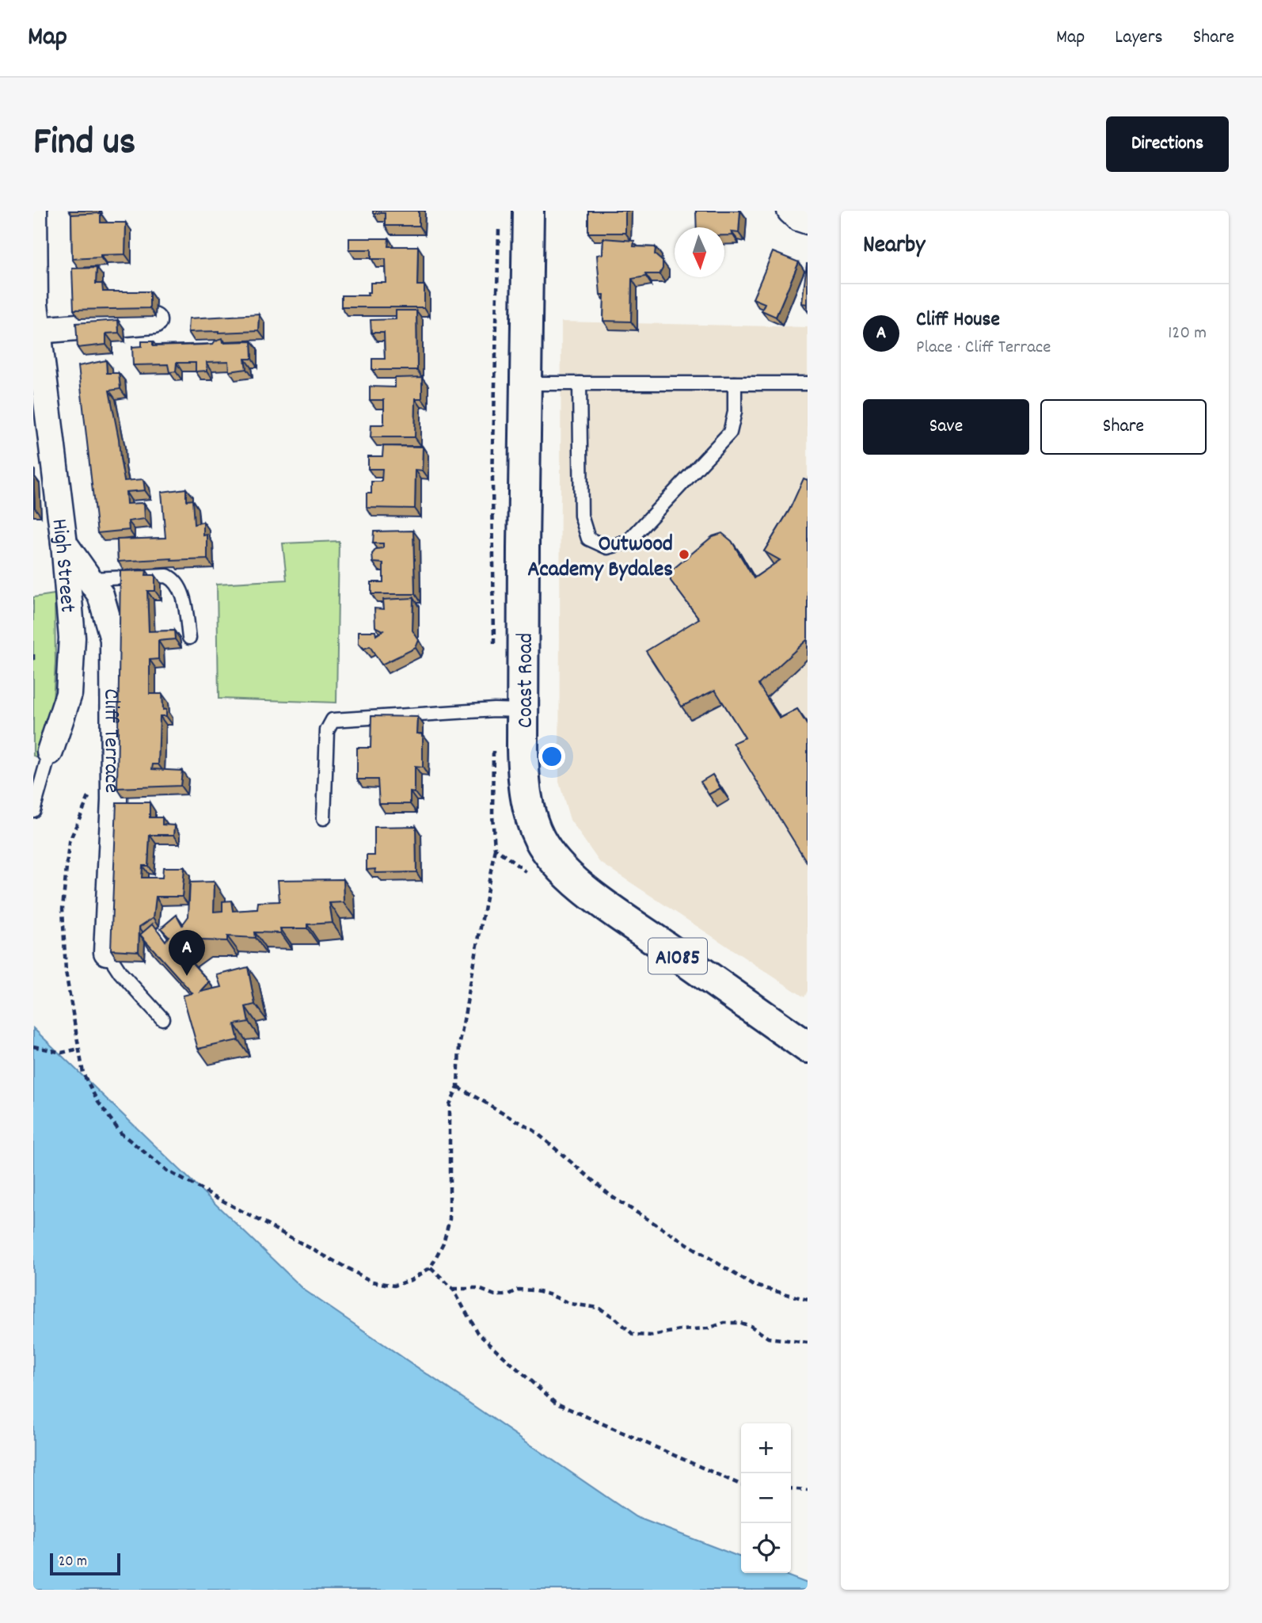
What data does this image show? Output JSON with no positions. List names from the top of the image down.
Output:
{
  "streets": {
    "main road": ["Coast Road", "A1085"],
    "street": ["High Street", "Cliff Terrace"]
  },
  "crossings": [
    ["High Street", "Cliff Terrace"]
  ],
  "places": ["Outwood Academy Bydales"],
  "scale_bar": "20 m",
  "north": "bottom",
  "page": {
    "header": "Map",
    "nav": ["Map", "Layers", "Share"],
    "title": "Find us",
    "buttons": [
      "Directions",
      ["Save", "Share"]
    ],
    "heading": "Nearby",
    "list": [
      {
        "mark": "A",
        "name": "Cliff House",
        "note": "Place · Cliff Terrace",
        "value": "120 m"
      }
    ],
    "pins": "A",
    "map_buttons": ["+", "−"],
    "scale": "20 m"
  }
}
